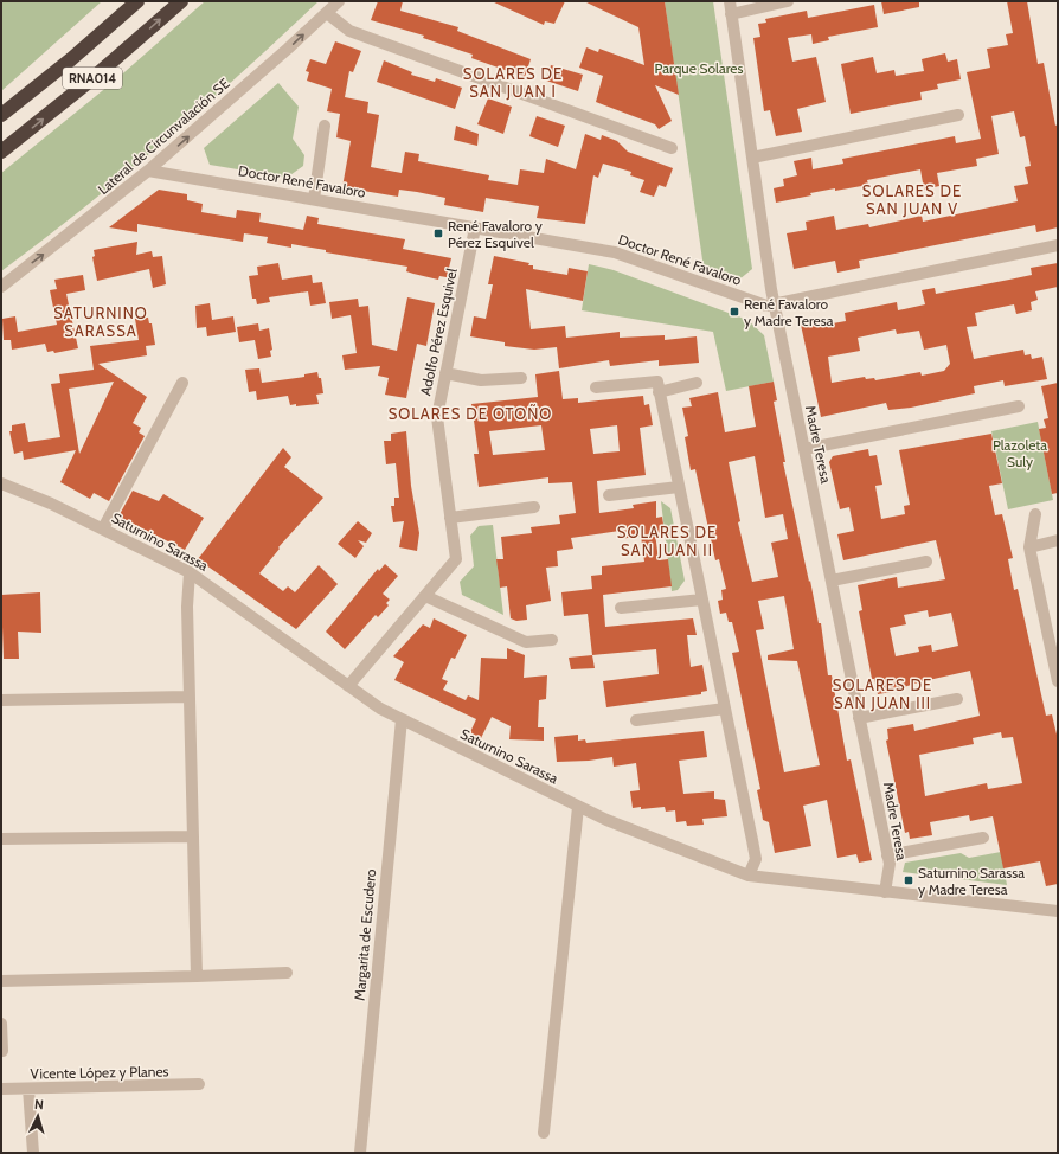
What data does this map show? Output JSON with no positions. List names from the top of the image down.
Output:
{
  "streets": {
    "highway": ["RNA014"],
    "street": [
      "Lateral de Circunvalación SE",
      "Doctor René Favaloro",
      "Adolfo Pérez Esquivel",
      "Madre Teresa",
      "Saturnino Sarassa",
      "Margarita de Escudero",
      "Vicente López y Planes"
    ]
  },
  "crossings": [
    ["Lateral de Circunvalación SE", "Doctor René Favaloro"],
    ["Doctor René Favaloro", "Adolfo Pérez Esquivel"],
    ["Doctor René Favaloro", "Madre Teresa"],
    ["Adolfo Pérez Esquivel", "Saturnino Sarassa"],
    ["Madre Teresa", "Saturnino Sarassa"],
    ["Saturnino Sarassa", "Margarita de Escudero"]
  ],
  "one_way": ["Lateral de Circunvalación SE"],
  "districts": [
    "SOLARES DE SAN JUAN I",
    "SOLARES DE SAN JUAN V",
    "SATURNINO SARASSA",
    "SOLARES DE OTOÑO",
    "SOLARES DE SAN JUAN II",
    "SOLARES DE SAN JUAN III"
  ],
  "parks": ["Parque Solares", "Plazoleta Suly"],
  "places": {
    "transit": ["René Favaloro y Pérez Esquivel", "René Favaloro y Madre Teresa", "Saturnino Sarassa y Madre Teresa"]
  },
  "north": "top"
}
